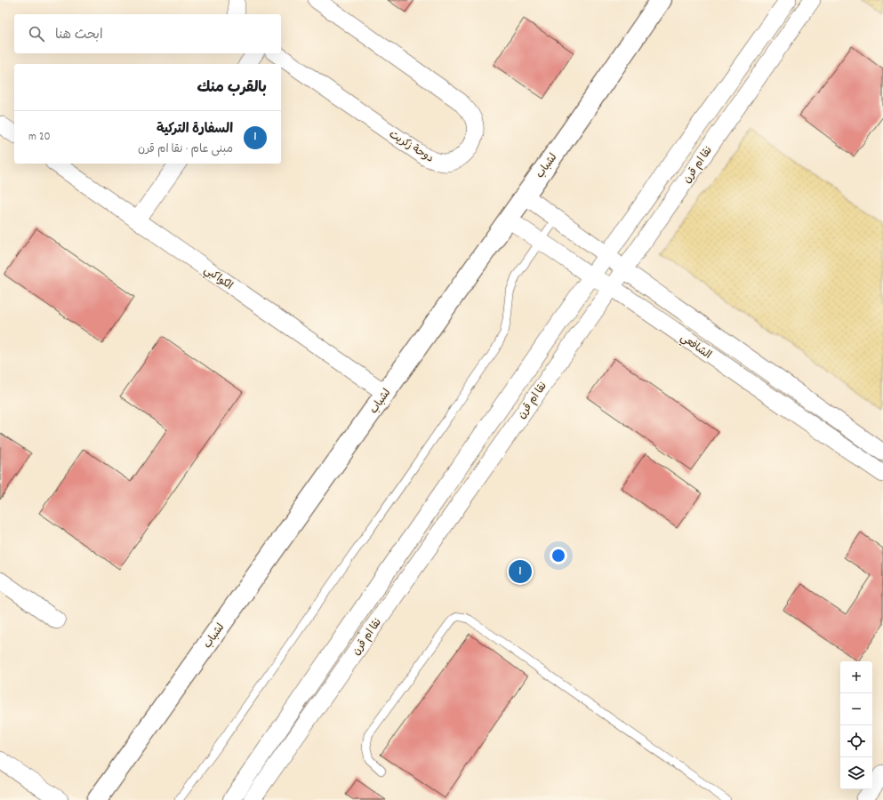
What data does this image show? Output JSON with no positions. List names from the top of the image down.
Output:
{
  "streets": {
    "street": [
      "دوحة زكريت",
      "نقا ام قرن",
      "لشباب",
      "الكواكبي",
      "الشافعي"
    ]
  },
  "crossings": [
    ["نقا ام قرن", "الشافعي"],
    ["لشباب", "الكواكبي"],
    ["لشباب", "الشافعي"]
  ],
  "page": {
    "search": "ابحث هنا",
    "heading": "بالقرب منك",
    "list": [
      {
        "mark": "1",
        "name": "السفارة التركية",
        "note": "مبنى عام · نقا ام قرن",
        "value": "20 m"
      }
    ],
    "pins": "1",
    "map_buttons": ["+", "−"]
  }
}
